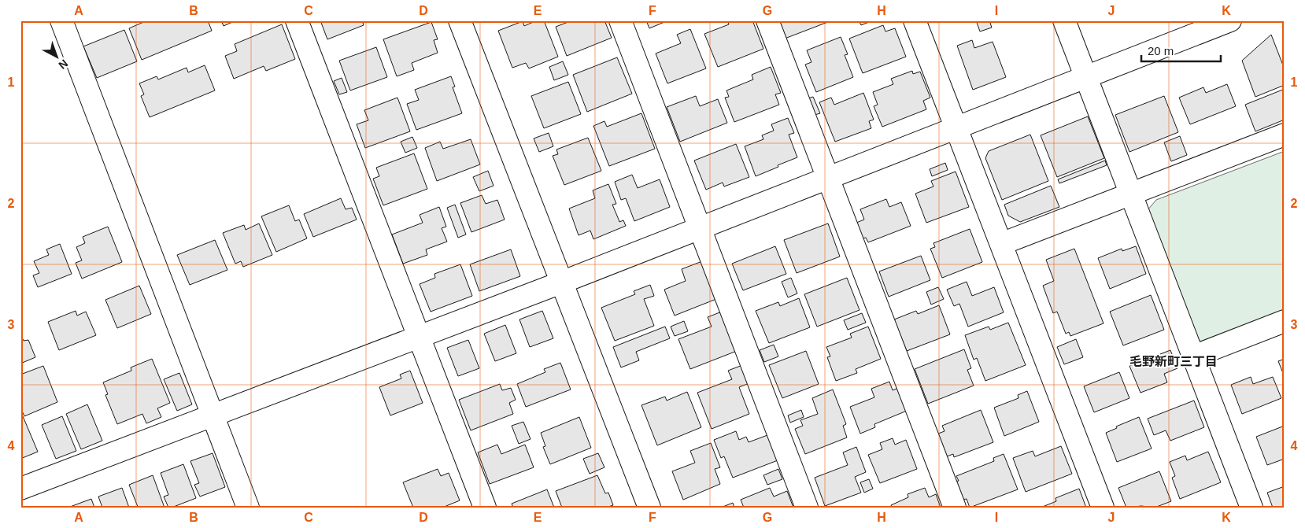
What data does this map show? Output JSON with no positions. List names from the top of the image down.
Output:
{
  "districts": ["毛野新町三丁目"],
  "scale_bar": "20 m",
  "north": "bottom right",
  "grid": {
    "columns": [
      "A",
      "B",
      "C",
      "D",
      "E",
      "F",
      "G",
      "H",
      "I",
      "J",
      "K"
    ],
    "rows": [
      "1",
      "2",
      "3",
      "4"
    ]
  }
}
